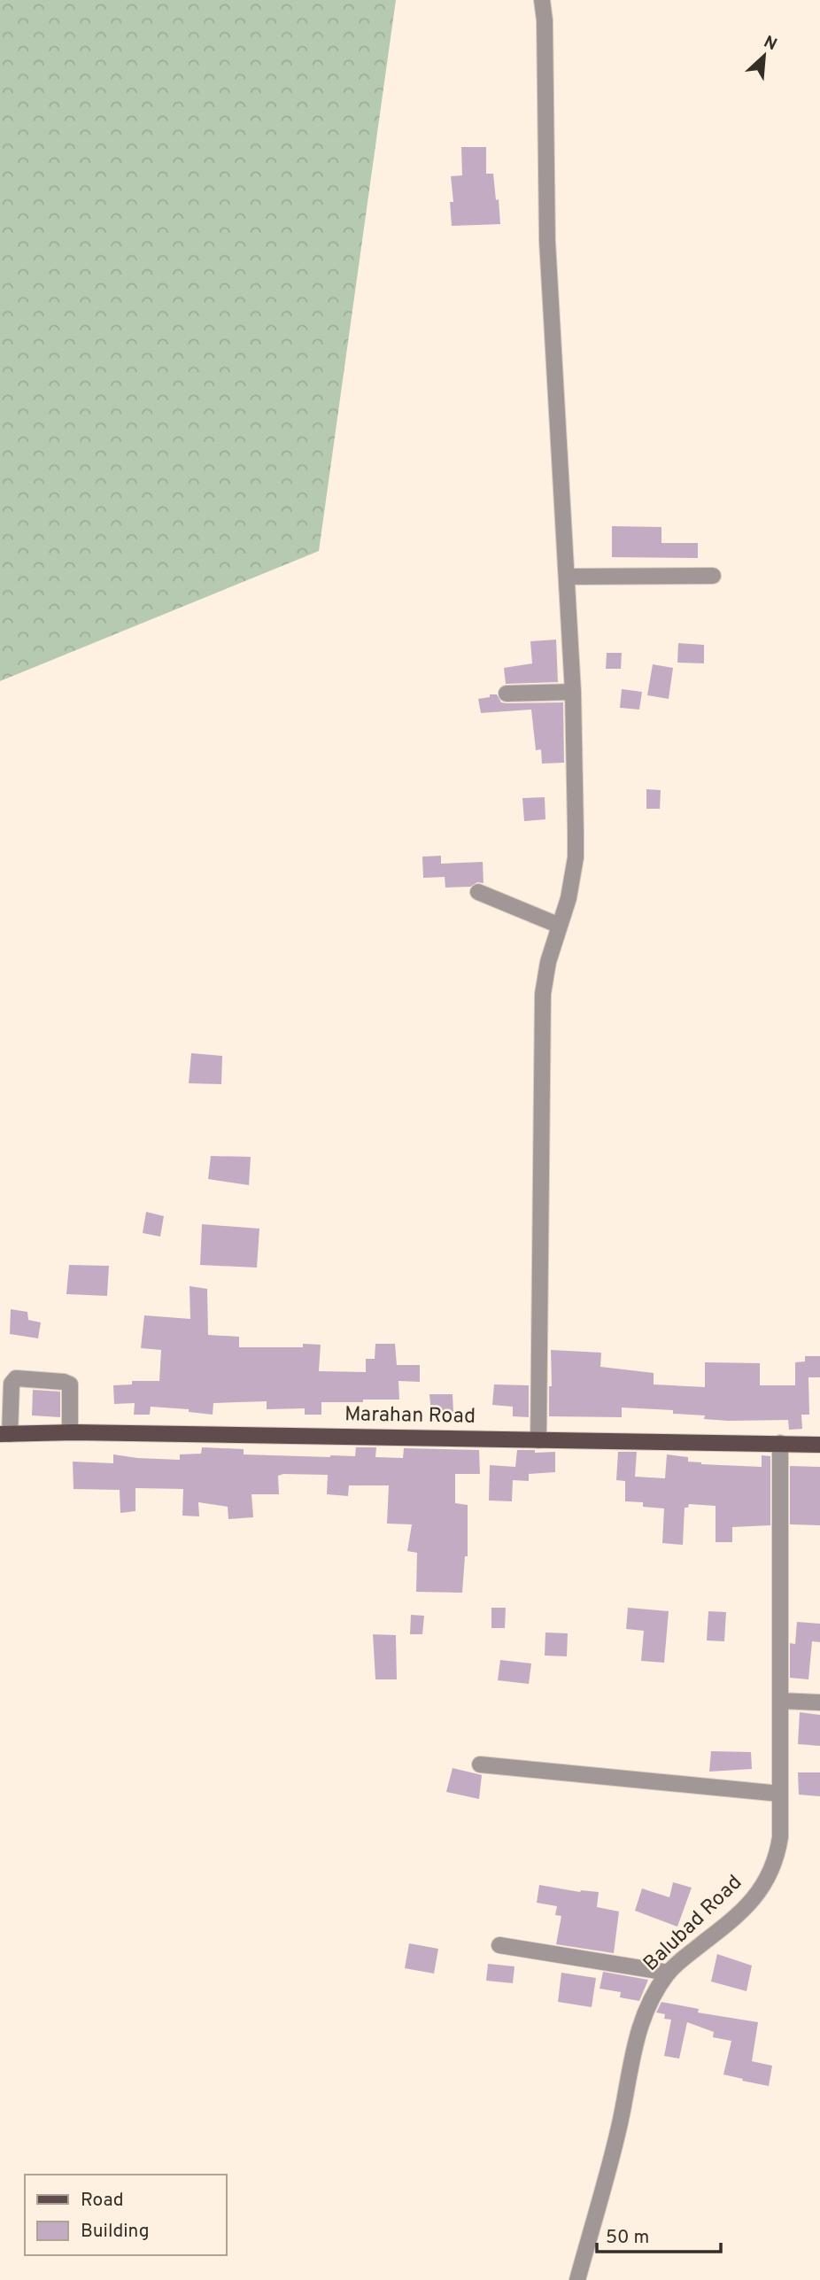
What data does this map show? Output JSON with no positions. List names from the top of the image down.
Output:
{
  "streets": {
    "main road": ["Marahan Road"],
    "street": ["Balubad Road"]
  },
  "crossings": [
    ["Marahan Road", "Balubad Road"]
  ],
  "legend": ["Road", "Building"],
  "scale_bar": "50 m",
  "north": "top right"
}
